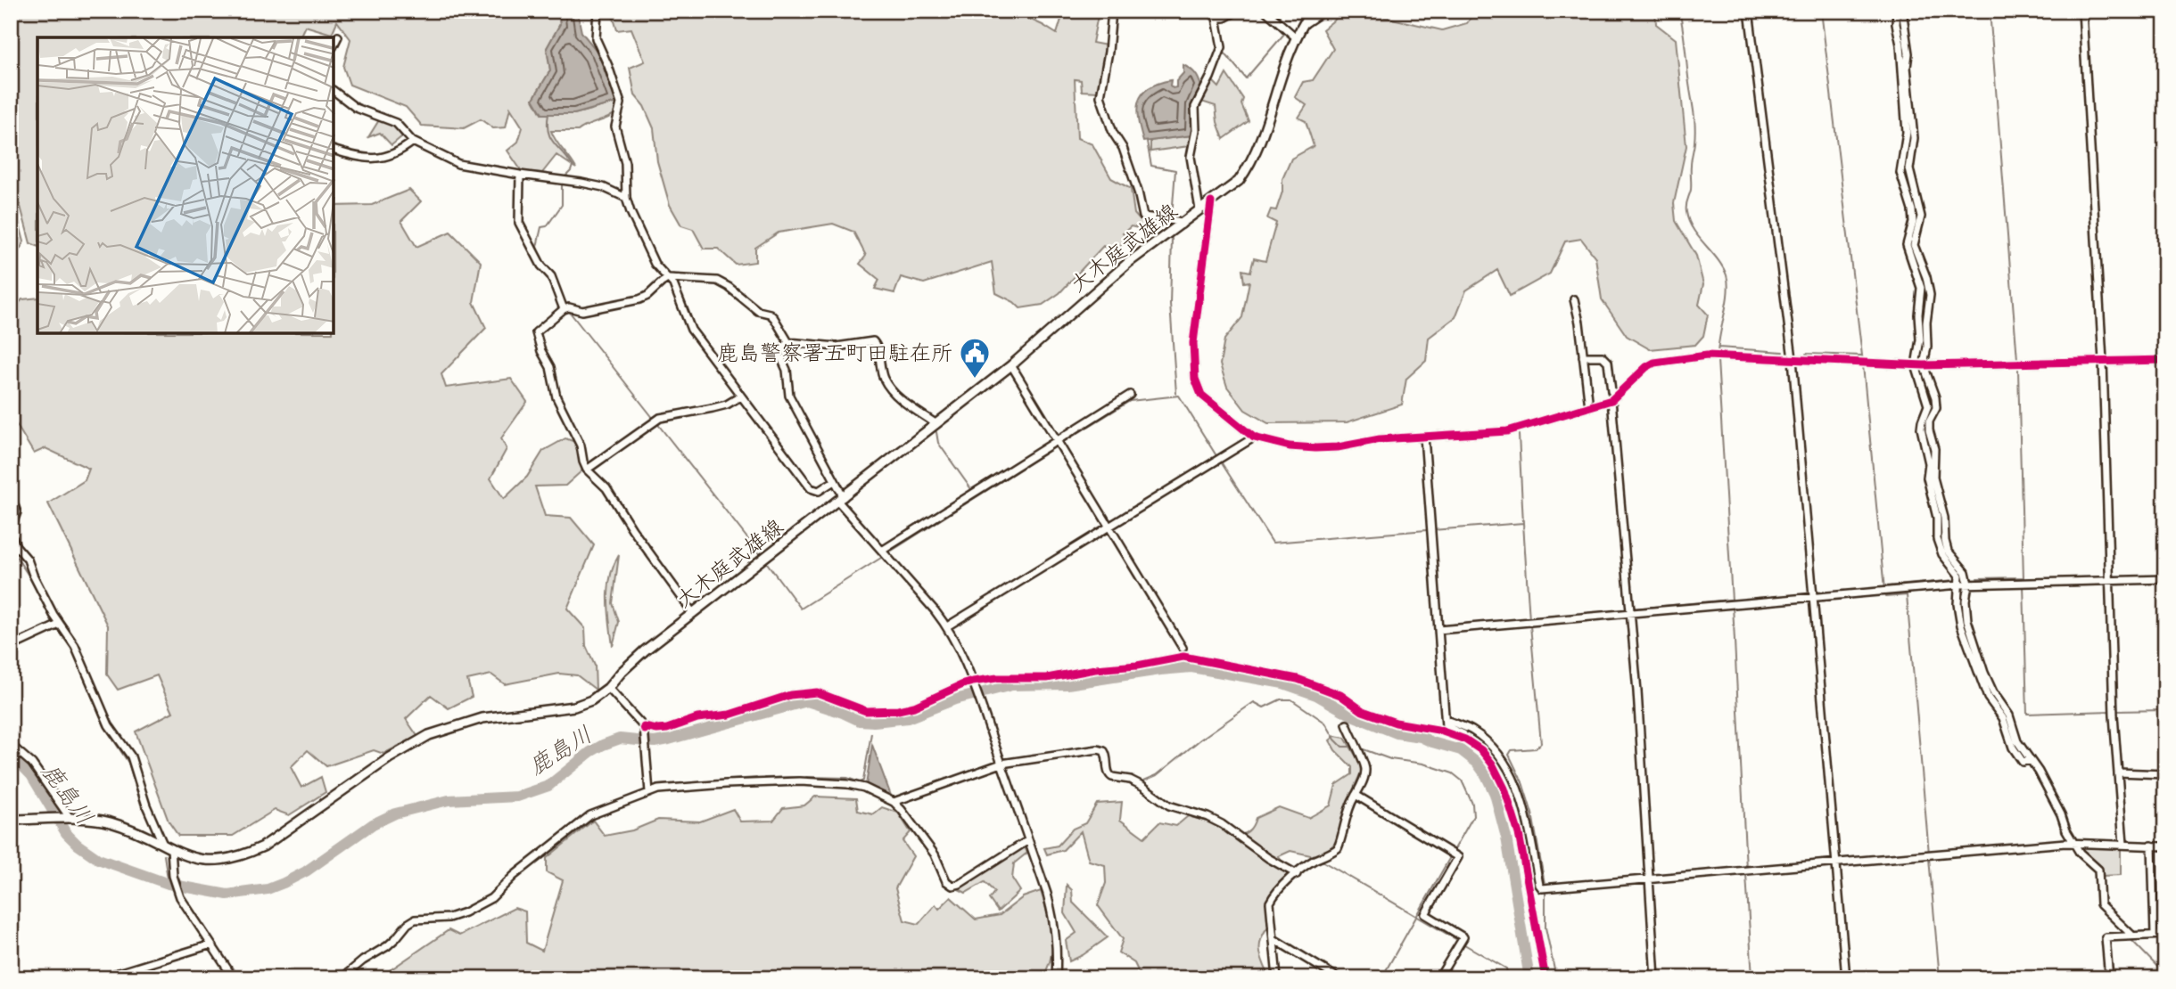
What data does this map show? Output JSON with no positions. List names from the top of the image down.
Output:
{
  "streets": {
    "main road": ["大木庭武雄線"]
  },
  "water": ["鹿島川"],
  "places": {
    "public building": ["鹿島警察署五町田駐在所"]
  }
}
